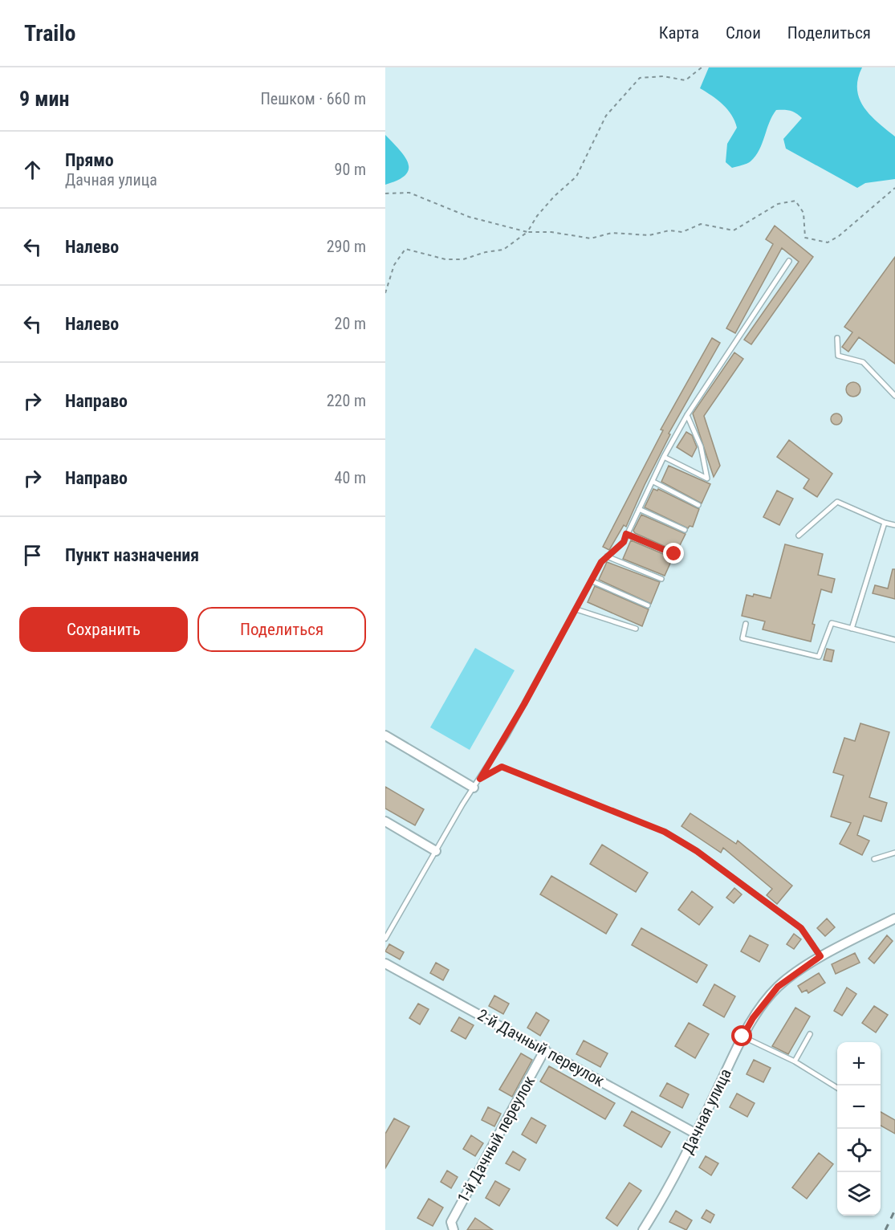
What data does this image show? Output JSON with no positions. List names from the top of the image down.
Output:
{
  "streets": {
    "street": ["2-й Дачный переулок", "Дачная улица", "1-й Дачный переулок"]
  },
  "crossings": [
    ["2-й Дачный переулок", "Дачная улица"],
    ["2-й Дачный переулок", "1-й Дачный переулок"]
  ],
  "page": {
    "header": "Trailo",
    "nav": ["Карта", "Слои", "Поделиться"],
    "heading": ["9 мин", "Пешком · 660 m"],
    "list": [
      ["Прямо", "Дачная улица", "90 m"],
      ["Налево", "290 m"],
      ["Налево", "20 m"],
      ["Направо", "220 m"],
      ["Направо", "40 m"],
      "Пункт назначения"
    ],
    "buttons": ["Сохранить", "Поделиться"],
    "map_buttons": ["+", "−"]
  }
}
